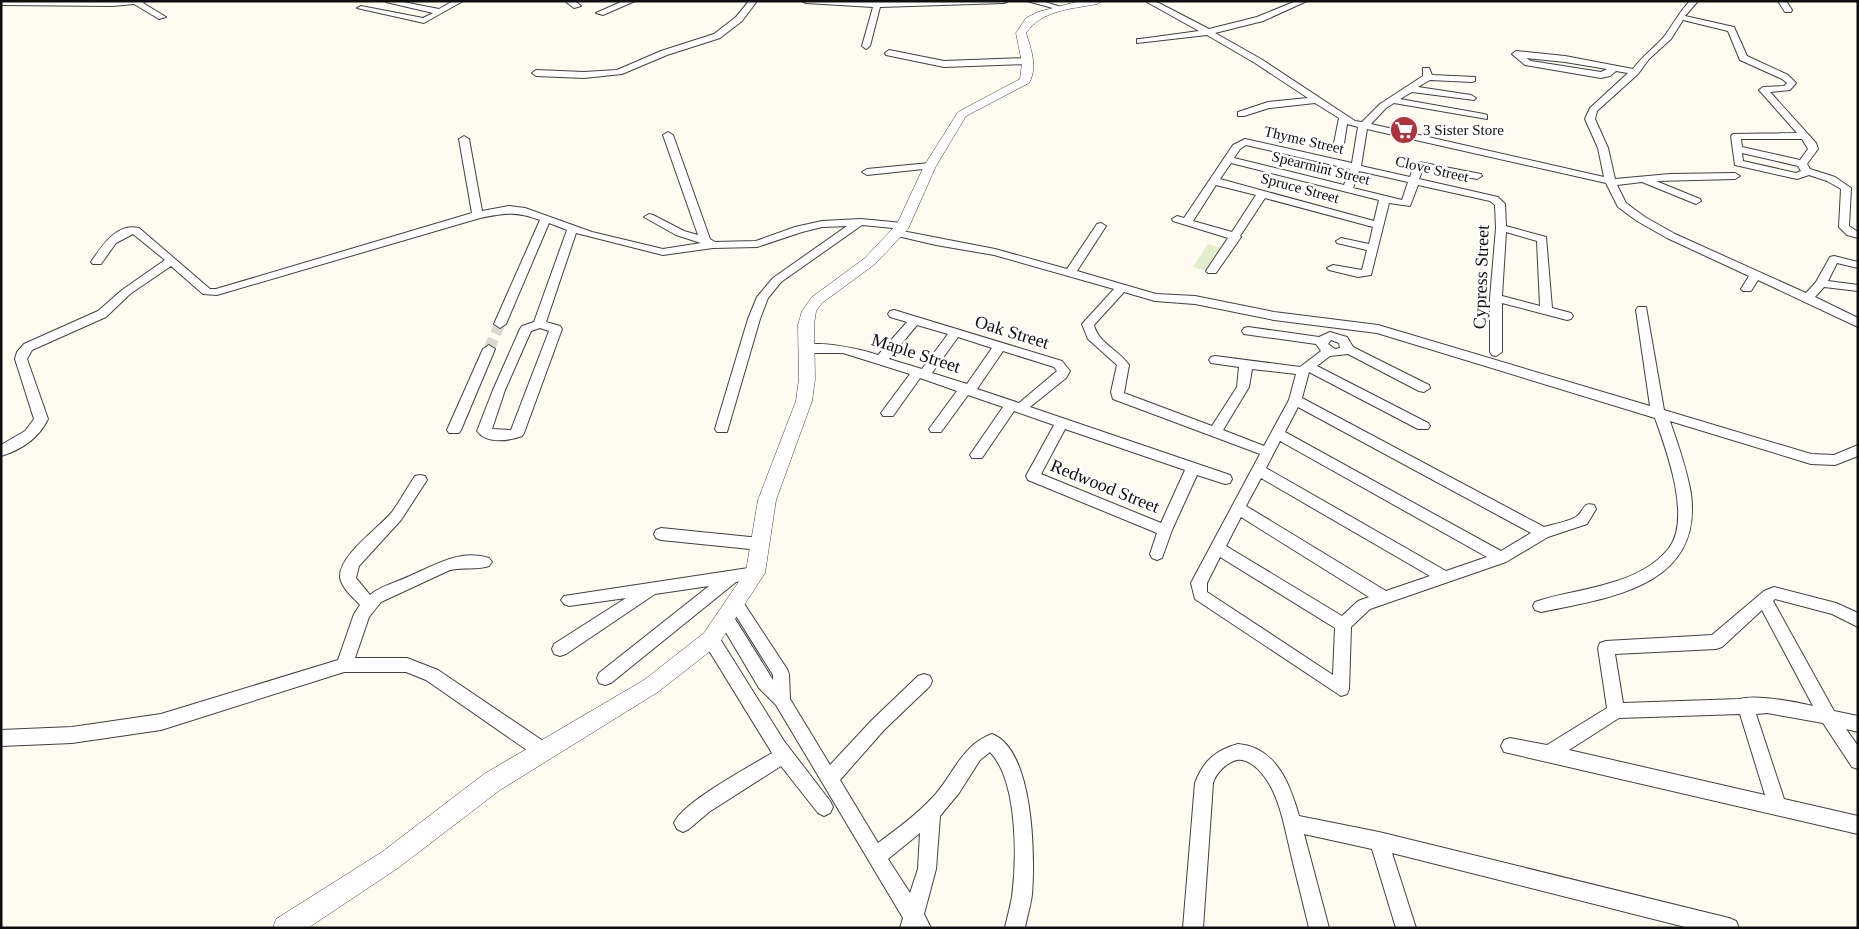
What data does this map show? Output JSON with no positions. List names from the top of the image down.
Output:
{
  "streets": {
    "street": [
      "Thyme Street",
      "Spearmint Street",
      "Clove Street",
      "Spruce Street",
      "Cypress Street",
      "Oak Street",
      "Maple Street",
      "Redwood Street"
    ]
  },
  "crossings": [
    ["Thyme Street", "Clove Street"],
    ["Spearmint Street", "Clove Street"],
    ["Clove Street", "Cypress Street"],
    ["Oak Street", "Maple Street"],
    ["Maple Street", "Redwood Street"]
  ],
  "places": {
    "supermarket": ["3 Sister Store"]
  }
}
